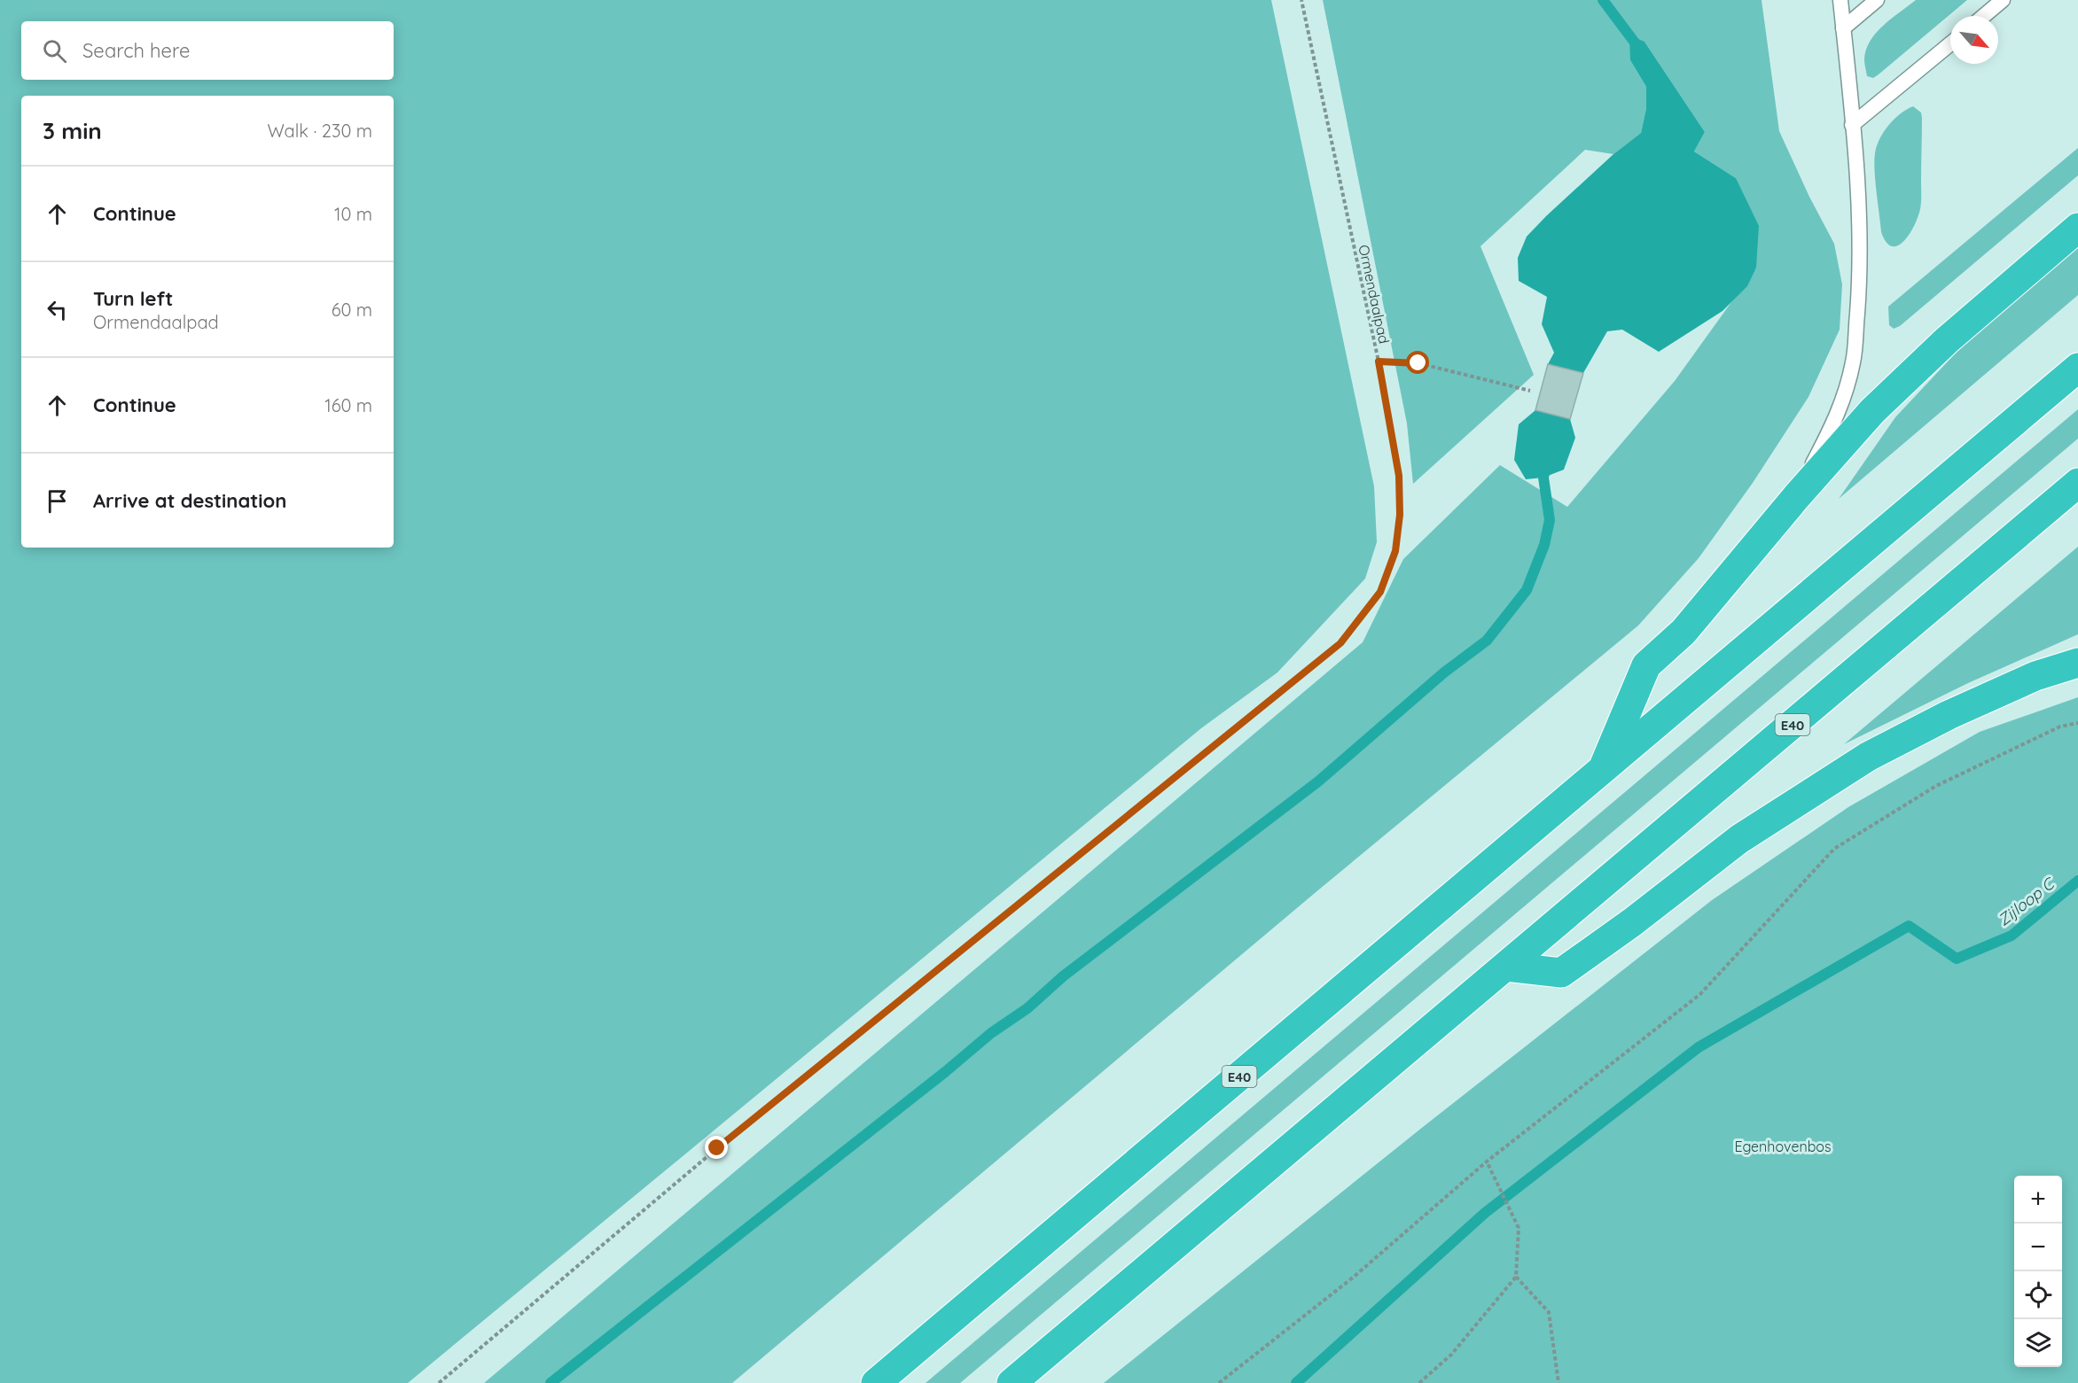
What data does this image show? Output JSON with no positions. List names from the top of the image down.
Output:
{
  "streets": {
    "highway": ["E40"],
    "path": ["Ormendaalpad"]
  },
  "water": ["Zijloop C"],
  "parks": ["Egenhovenbos"],
  "north": "bottom right",
  "page": {
    "search": "Search here",
    "heading": ["3 min", "Walk · 230 m"],
    "list": [
      ["Continue", "10 m"],
      ["Turn left", "Ormendaalpad", "60 m"],
      ["Continue", "160 m"],
      "Arrive at destination"
    ],
    "map_buttons": ["+", "−"]
  }
}
